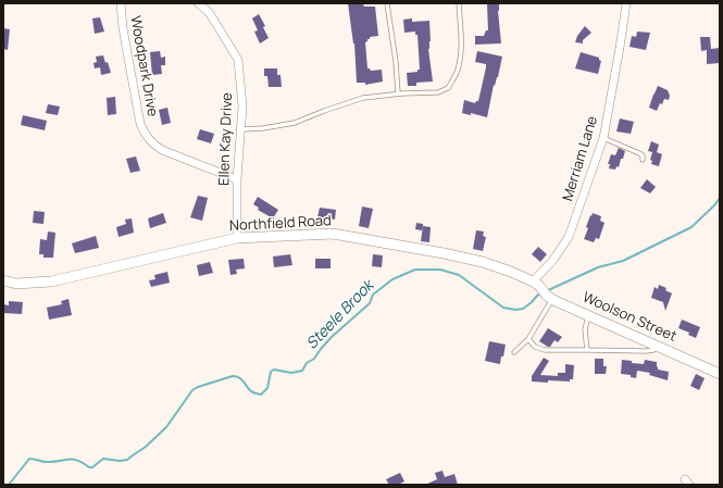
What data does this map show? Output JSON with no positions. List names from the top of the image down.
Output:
{
  "streets": {
    "street": [
      "Woodpark Drive",
      "Ellen Kay Drive",
      "Merriam Lane",
      "Northfield Road",
      "Woolson Street"
    ]
  },
  "crossings": [
    ["Woodpark Drive", "Ellen Kay Drive"],
    ["Ellen Kay Drive", "Northfield Road"],
    ["Merriam Lane", "Northfield Road"],
    ["Merriam Lane", "Woolson Street"],
    ["Northfield Road", "Woolson Street"]
  ],
  "water": ["Steele Brook"]
}
